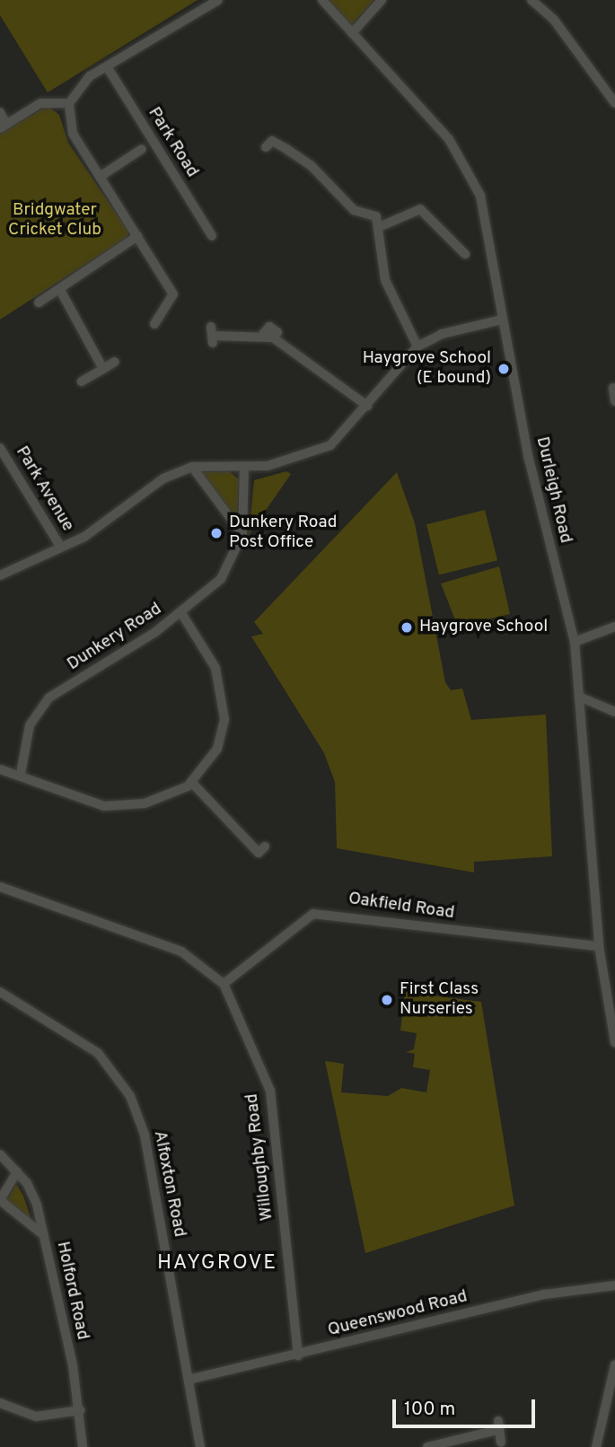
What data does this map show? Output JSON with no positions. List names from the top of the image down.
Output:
{
  "streets": {
    "street": [
      "Park Road",
      "Park Avenue",
      "Durleigh Road",
      "Dunkery Road",
      "Oakfield Road",
      "Willoughby Road",
      "Alfoxton Road",
      "Holford Road",
      "Queenswood Road"
    ]
  },
  "crossings": [
    ["Durleigh Road", "Oakfield Road"],
    ["Oakfield Road", "Willoughby Road"],
    ["Willoughby Road", "Queenswood Road"],
    ["Alfoxton Road", "Queenswood Road"]
  ],
  "districts": ["HAYGROVE"],
  "parks": ["Bridgwater Cricket Club"],
  "places": [
    "Haygrove School (E bound)",
    "Dunkery Road Post Office",
    "Haygrove School",
    "First Class Nurseries"
  ],
  "scale_bar": "100 m"
}
